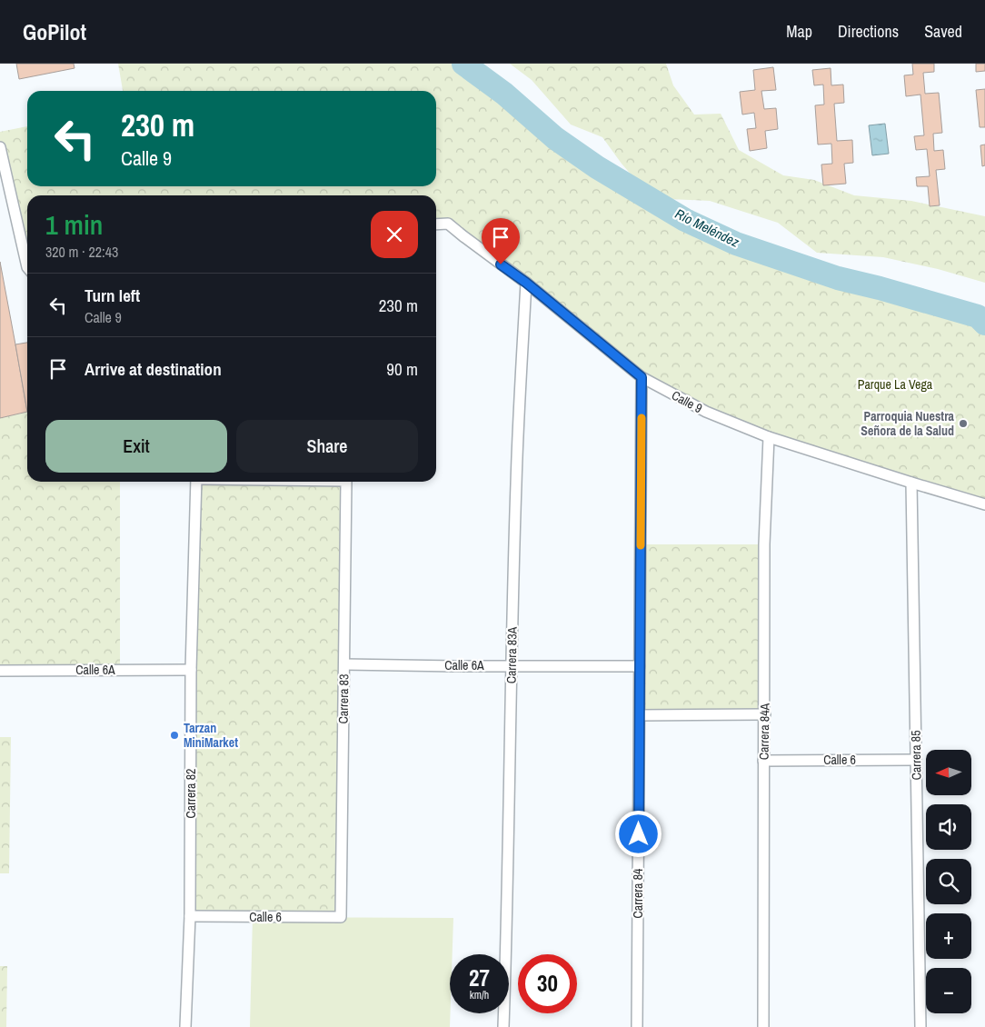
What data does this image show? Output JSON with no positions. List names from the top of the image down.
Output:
{
  "streets": {
    "street": [
      "Calle 9",
      "Carrera 83A",
      "Calle 6A",
      "Carrera 83",
      "Carrera 84A",
      "Carrera 85",
      "Calle 6",
      "Carrera 82",
      "Carrera 84"
    ]
  },
  "crossings": [
    ["Calle 9", "Carrera 83A"],
    ["Calle 9", "Carrera 84A"],
    ["Calle 9", "Carrera 85"],
    ["Calle 9", "Carrera 84"],
    ["Carrera 83A", "Calle 6A"],
    ["Calle 6A", "Carrera 83"],
    ["Calle 6A", "Carrera 82"],
    ["Calle 6A", "Carrera 84"],
    ["Carrera 83", "Calle 6"],
    ["Carrera 84A", "Calle 6"],
    ["Carrera 85", "Calle 6"],
    ["Calle 6", "Carrera 82"]
  ],
  "water": ["Río Meléndez"],
  "parks": ["Parque La Vega"],
  "places": ["Parroquia Nuestra Señora de la Salud", "Tarzan MiniMarket"],
  "north": "left",
  "page": {
    "header": "GoPilot",
    "nav": ["Map", "Directions", "Saved"],
    "turn": ["230 m", "Calle 9"],
    "heading": ["1 min", "320 m · 22:43"],
    "list": [
      {
        "name": "Turn left",
        "note": "Calle 9",
        "value": "230 m"
      },
      {
        "name": "Arrive at destination",
        "value": "90 m"
      }
    ],
    "buttons": ["Exit", "Share"],
    "map_buttons": ["+", "−"],
    "speed": "27 km/h",
    "limit": "30"
  }
}
